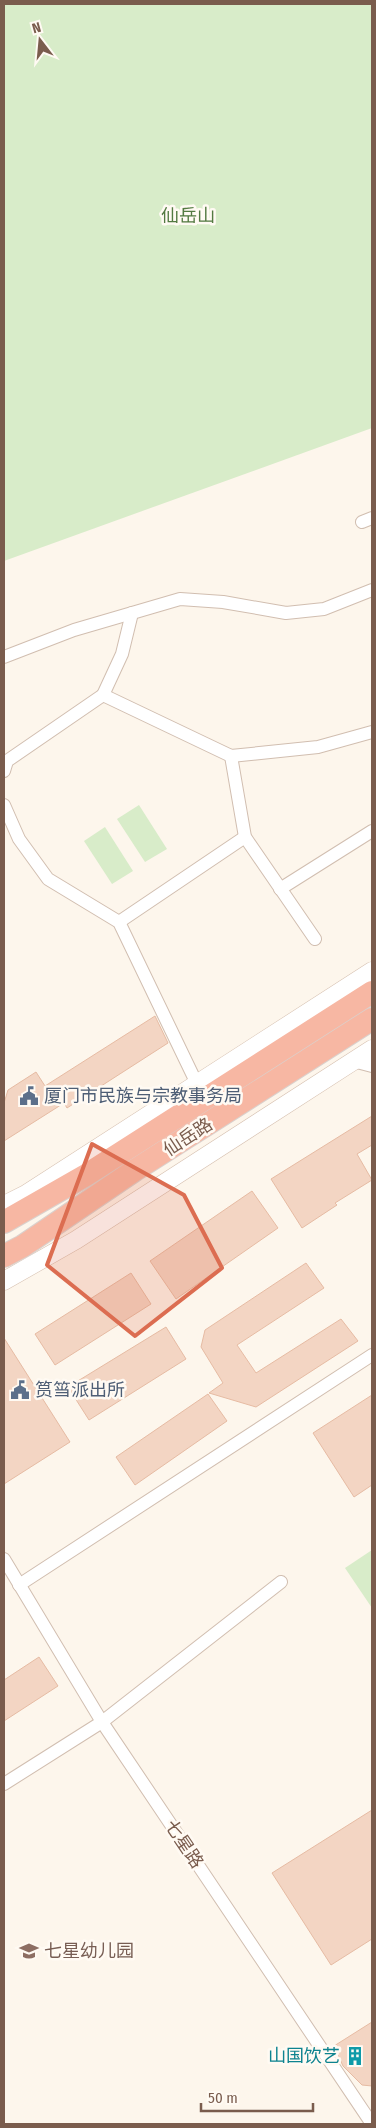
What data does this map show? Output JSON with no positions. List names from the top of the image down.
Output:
{
  "streets": {
    "highway": ["仙岳路"],
    "street": ["七星路"]
  },
  "parks": ["仙岳山"],
  "places": {
    "public building": ["厦门市民族与宗教事务局", "筼筜派出所"],
    "school or university": ["七星幼儿园"],
    "building": ["山国饮艺"]
  },
  "scale_bar": "50 m",
  "north": "top"
}
